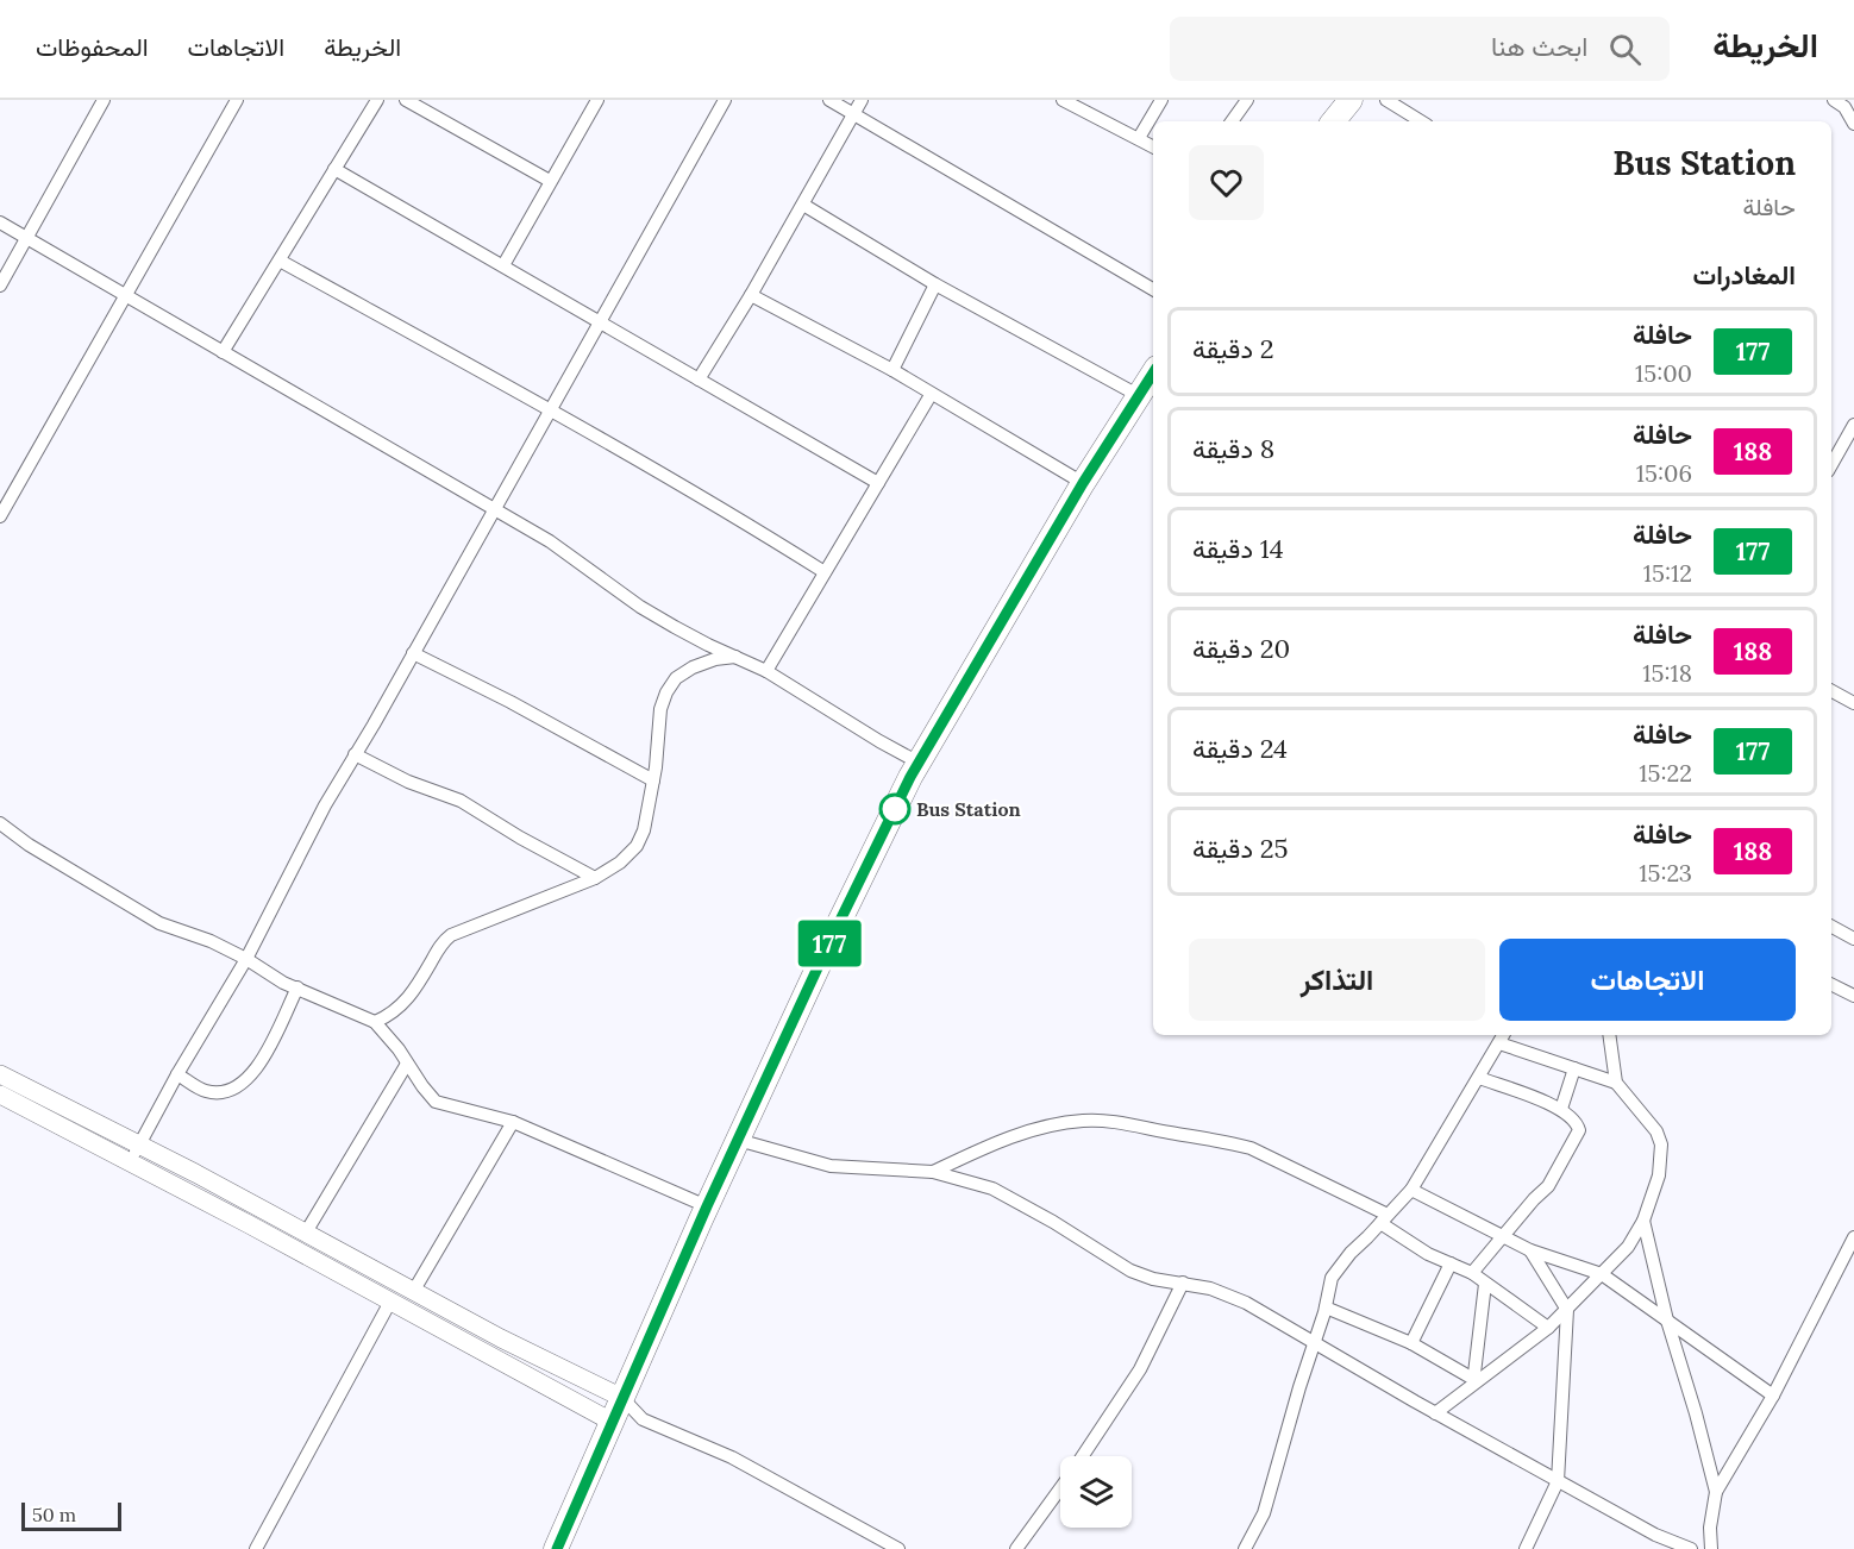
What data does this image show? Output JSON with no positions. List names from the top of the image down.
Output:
{
  "places": ["Bus Station"],
  "lines": ["bus line 177"],
  "scale_bar": "50 m",
  "page": {
    "header": "الخريطة",
    "search": "ابحث هنا",
    "nav": ["الخريطة", "الاتجاهات", "المحفوظات"],
    "on_map": "177",
    "heading": [
      ["Bus Station", "حافلة"],
      "المغادرات"
    ],
    "list": [
      {
        "mark": "177",
        "name": "حافلة",
        "note": "15:00",
        "value": "2 دقيقة"
      },
      {
        "mark": "188",
        "name": "حافلة",
        "note": "15:06",
        "value": "8 دقيقة"
      },
      {
        "mark": "177",
        "name": "حافلة",
        "note": "15:12",
        "value": "14 دقيقة"
      },
      {
        "mark": "188",
        "name": "حافلة",
        "note": "15:18",
        "value": "20 دقيقة"
      },
      {
        "mark": "177",
        "name": "حافلة",
        "note": "15:22",
        "value": "24 دقيقة"
      },
      {
        "mark": "188",
        "name": "حافلة",
        "note": "15:23",
        "value": "25 دقيقة"
      }
    ],
    "buttons": ["الاتجاهات", "التذاكر"],
    "scale": "50 m"
  }
}
